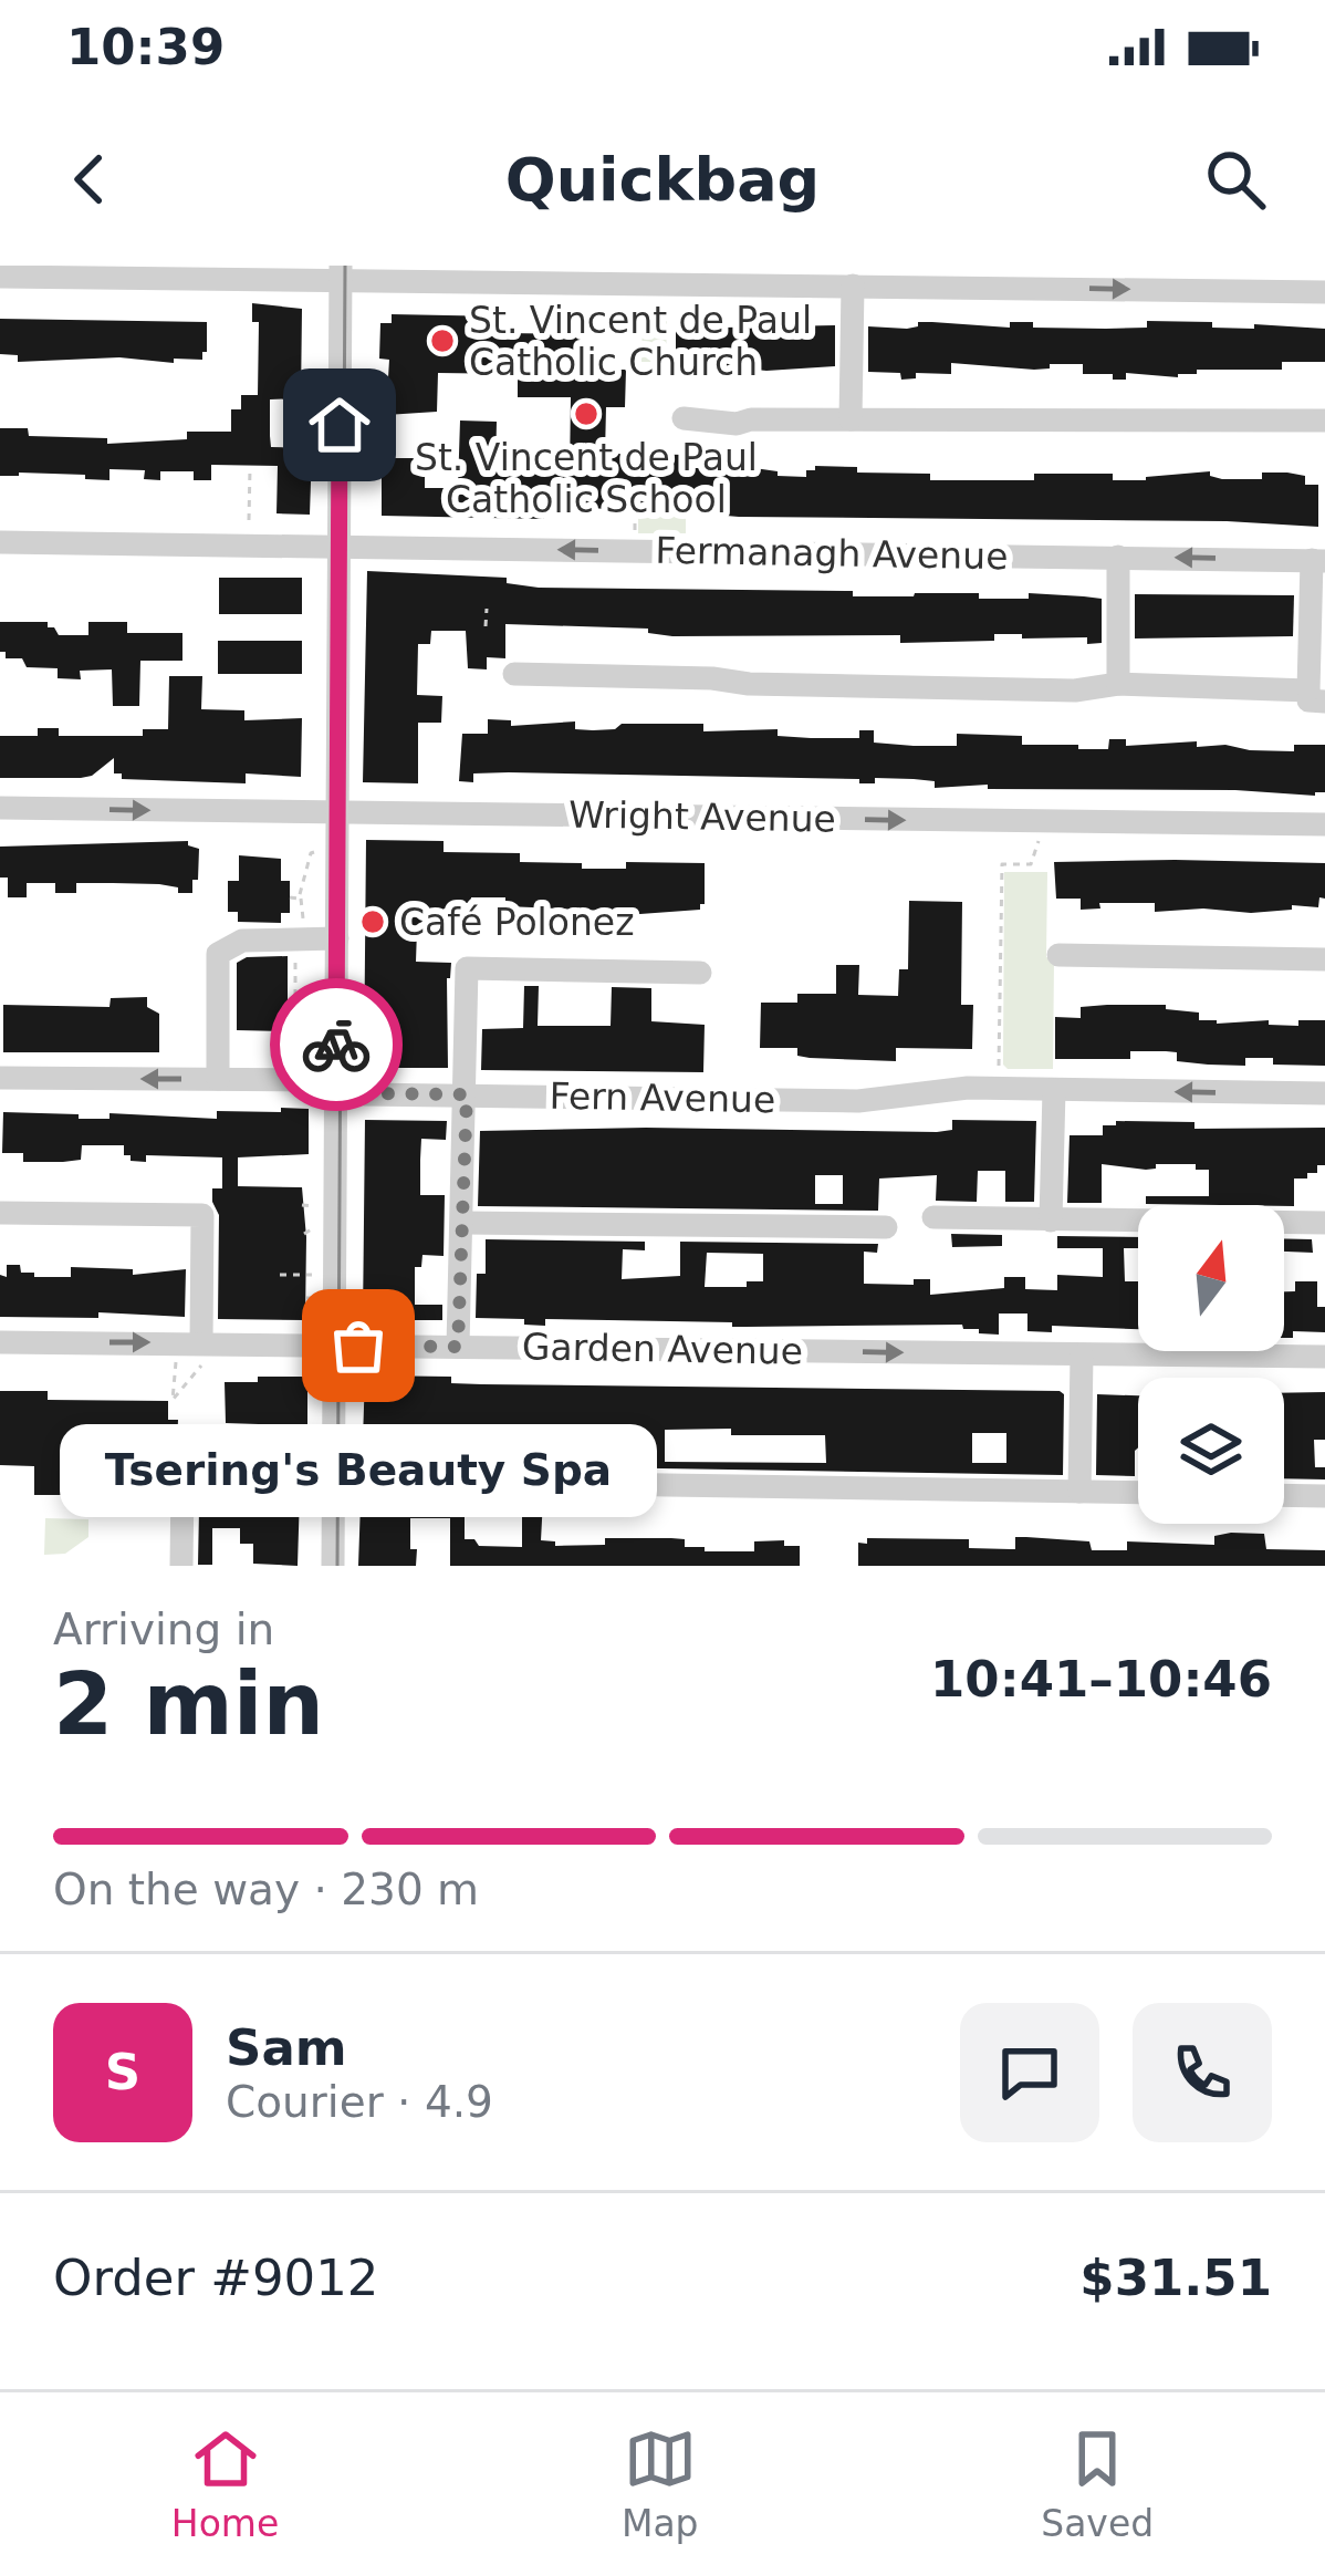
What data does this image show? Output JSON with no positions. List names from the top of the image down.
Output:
{
  "streets": {
    "street": [
      "Fermanagh Avenue",
      "Wright Avenue",
      "Fern Avenue",
      "Garden Avenue"
    ]
  },
  "places": [
    "St. Vincent de Paul Catholic Church",
    "St. Vincent de Paul Catholic School",
    "Café Polonez",
    "Tsering's Beauty Spa"
  ],
  "north": "top",
  "page": {
    "status": "10:39",
    "header": "Quickbag",
    "bubble": "Tsering's Beauty Spa",
    "heading": ["2 min", "Arriving in", "10:41–10:46"],
    "panel": [
      "Sam",
      "Courier · 4.9",
      "Order #9012",
      "$31.51"
    ],
    "bar": "On the way · 230 m",
    "round": "S",
    "tabs": ["Home", "Map", "Saved"]
  }
}
